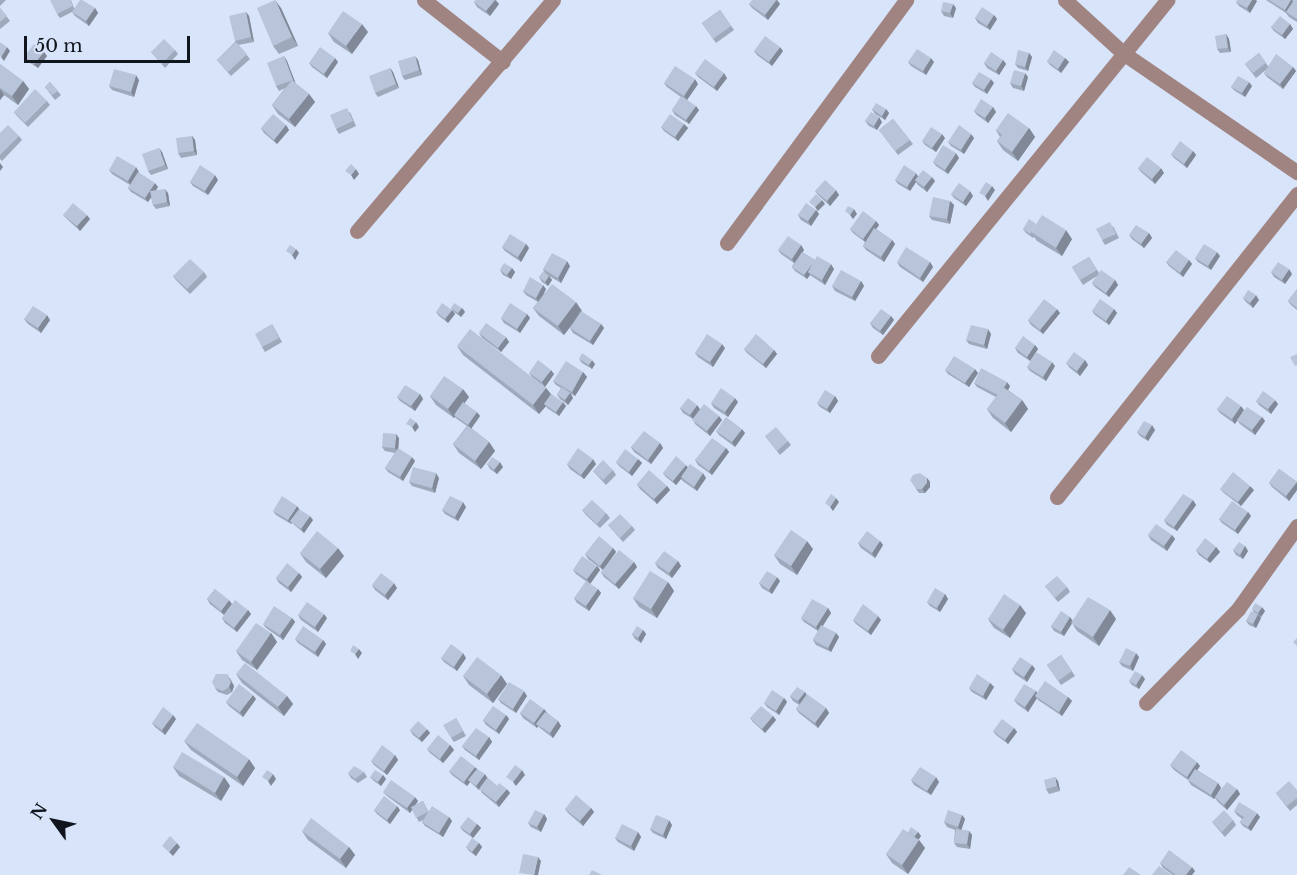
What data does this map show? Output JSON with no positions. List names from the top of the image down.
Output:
{
  "scale_bar": "50 m",
  "north": "top left"
}
